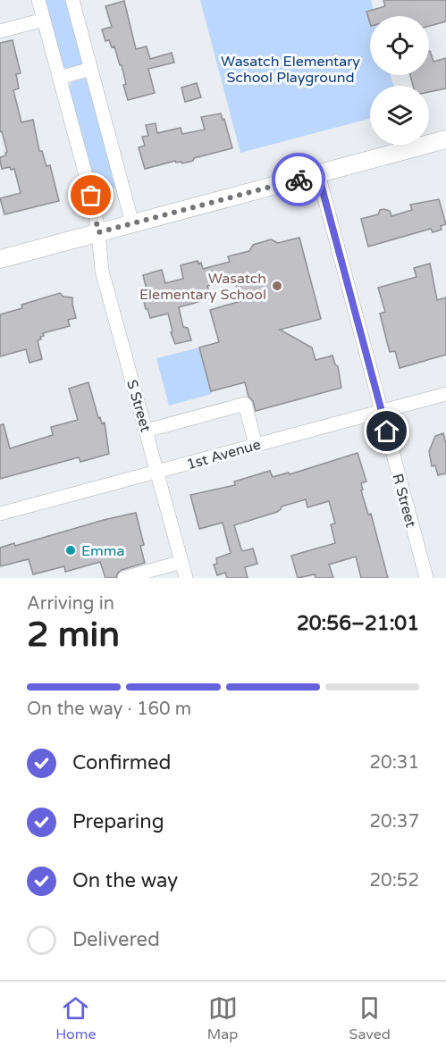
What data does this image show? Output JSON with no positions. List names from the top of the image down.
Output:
{
  "streets": {
    "street": ["S Street", "1st Avenue", "R Street"]
  },
  "crossings": [
    ["S Street", "1st Avenue"],
    ["1st Avenue", "R Street"]
  ],
  "parks": ["Wasatch Elementary School Playground"],
  "places": ["Wasatch Elementary School", "Emma"],
  "page": {
    "heading": ["2 min", "Arriving in", "20:56–21:01"],
    "bar": "On the way · 160 m",
    "list": [
      ["Confirmed", "20:31"],
      ["Preparing", "20:37"],
      ["On the way", "20:52"],
      "Delivered"
    ],
    "tabs": ["Home", "Map", "Saved"]
  }
}
